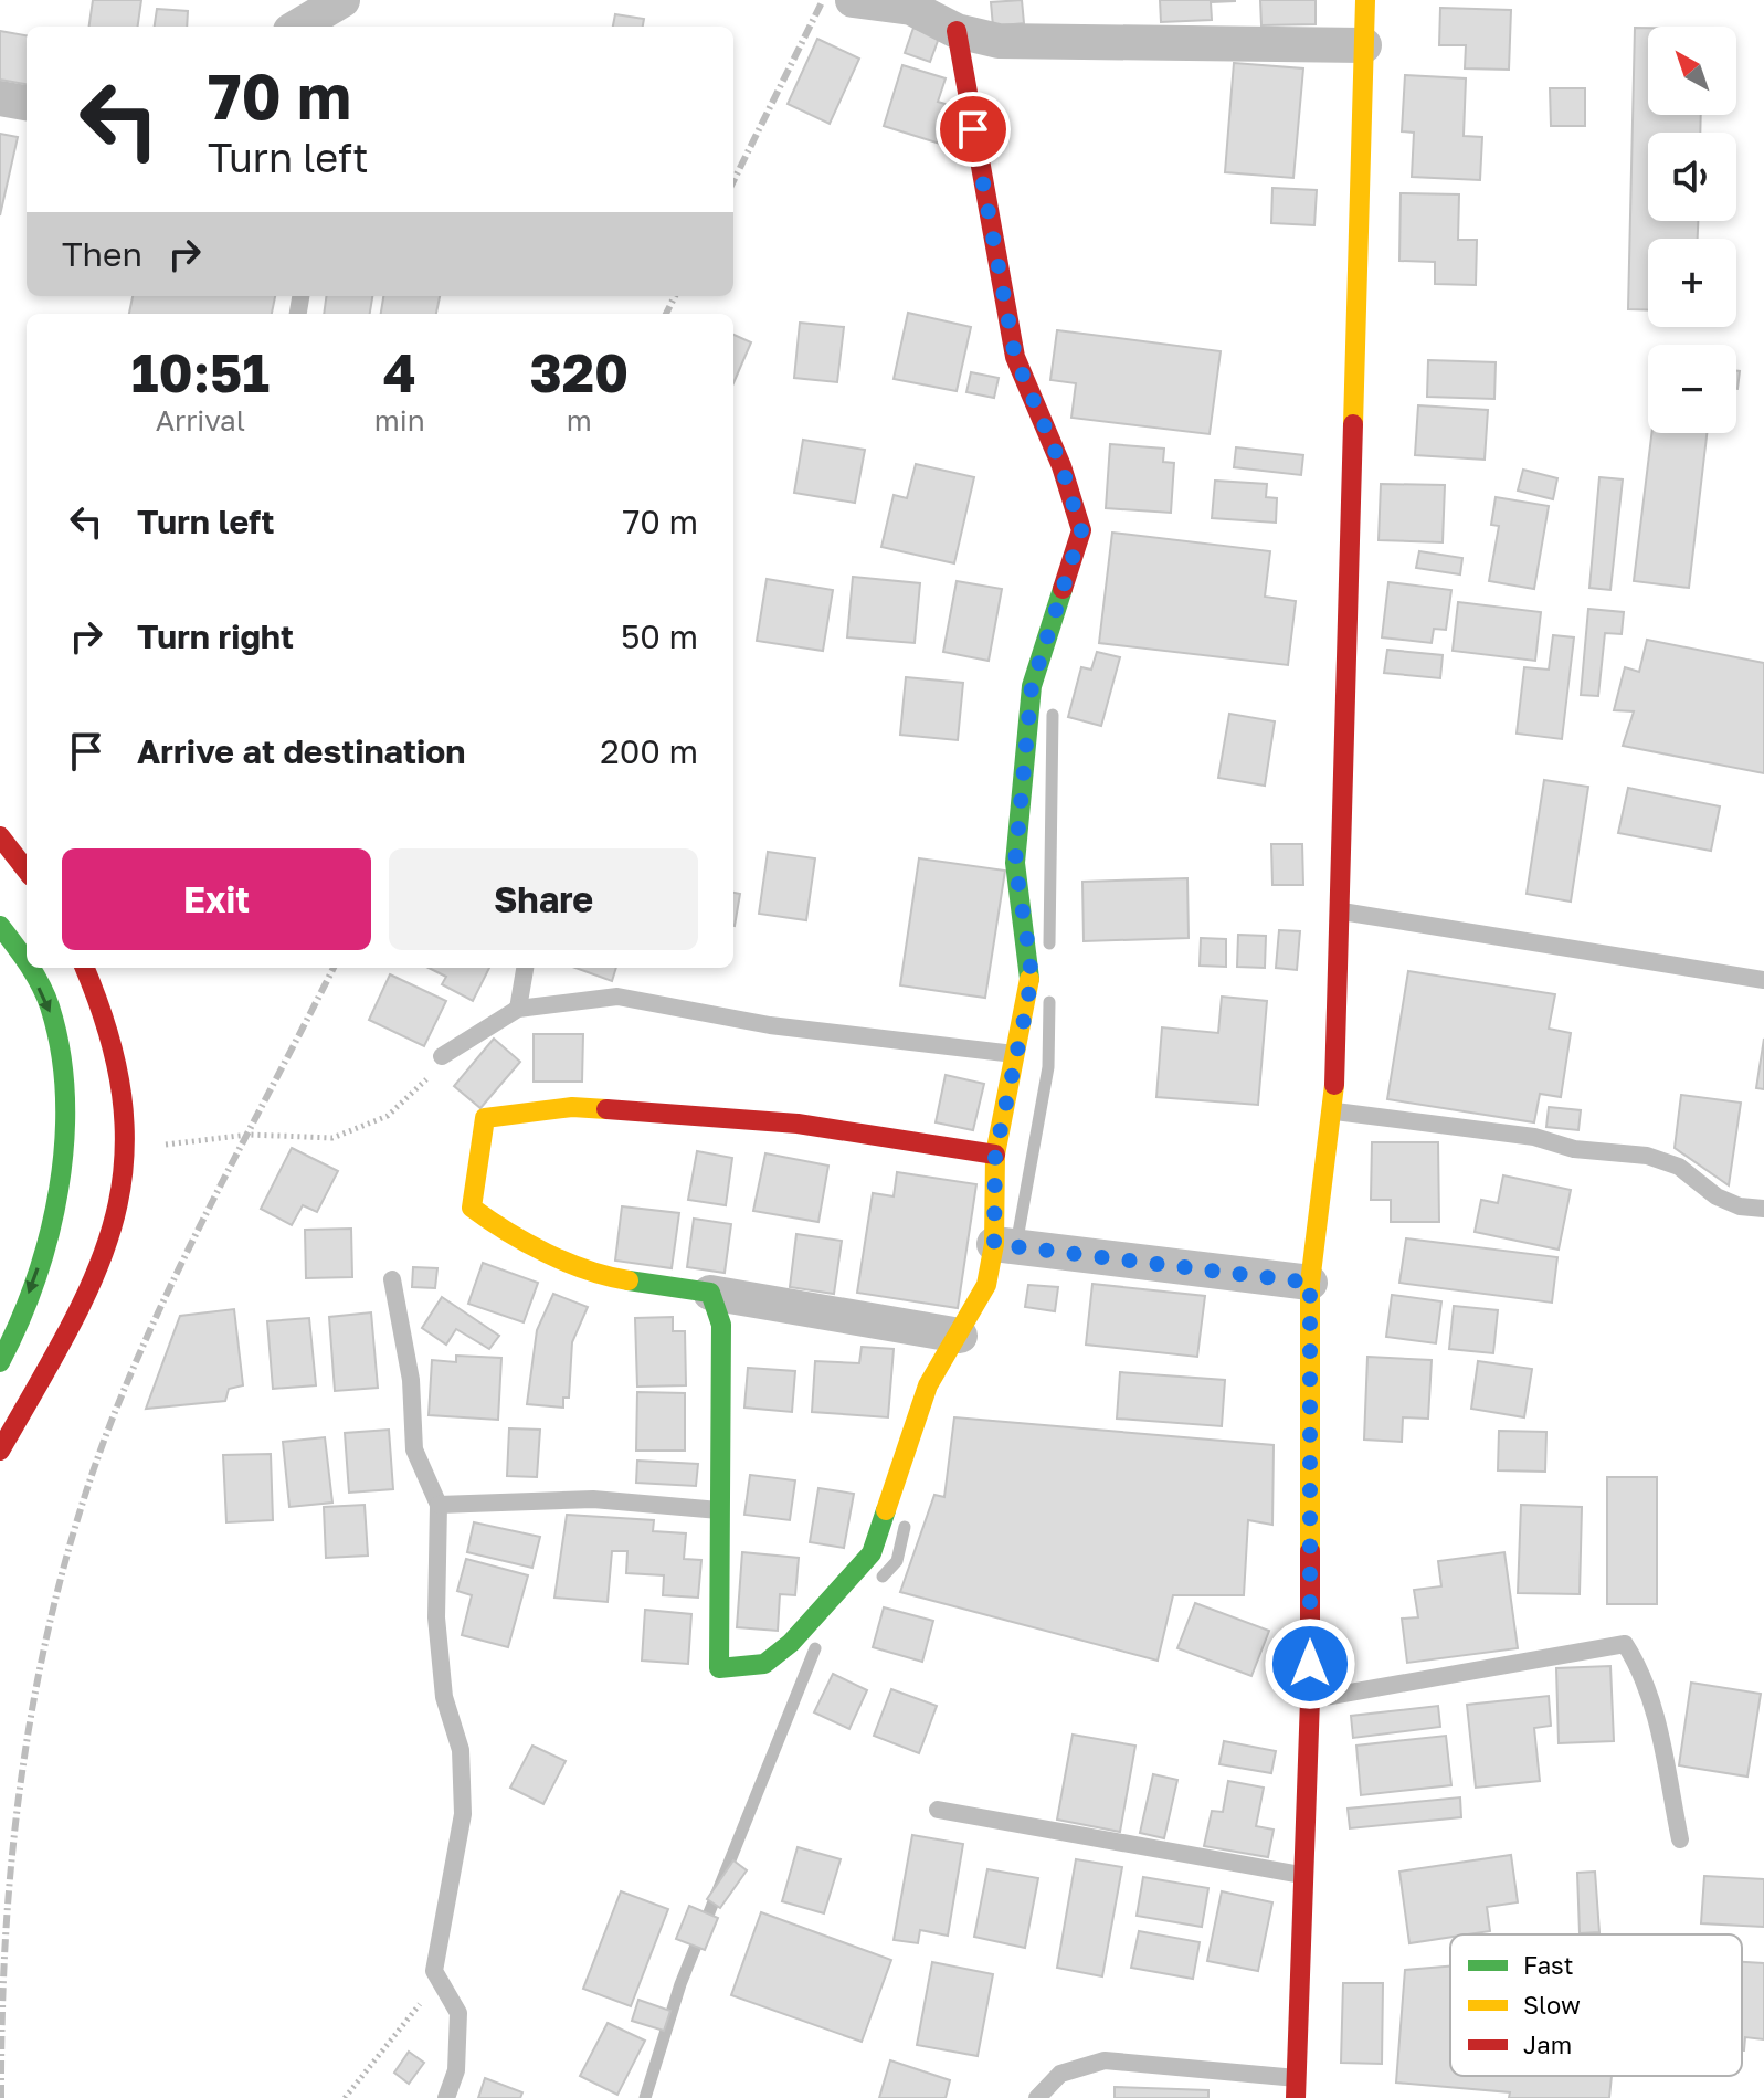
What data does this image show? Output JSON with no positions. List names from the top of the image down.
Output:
{
  "legend": ["Fast", "Slow", "Jam"],
  "north": "top left",
  "page": {
    "map_buttons": ["+", "−"],
    "turn": ["70 m", "Turn left"],
    "then": "Then",
    "eta": [
      "10:51",
      "Arrival",
      "4",
      "min",
      "320",
      "m"
    ],
    "list": [
      {
        "name": "Turn left",
        "value": "70 m"
      },
      {
        "name": "Turn right",
        "value": "50 m"
      },
      {
        "name": "Arrive at destination",
        "value": "200 m"
      }
    ],
    "buttons": ["Exit", "Share"]
  }
}
